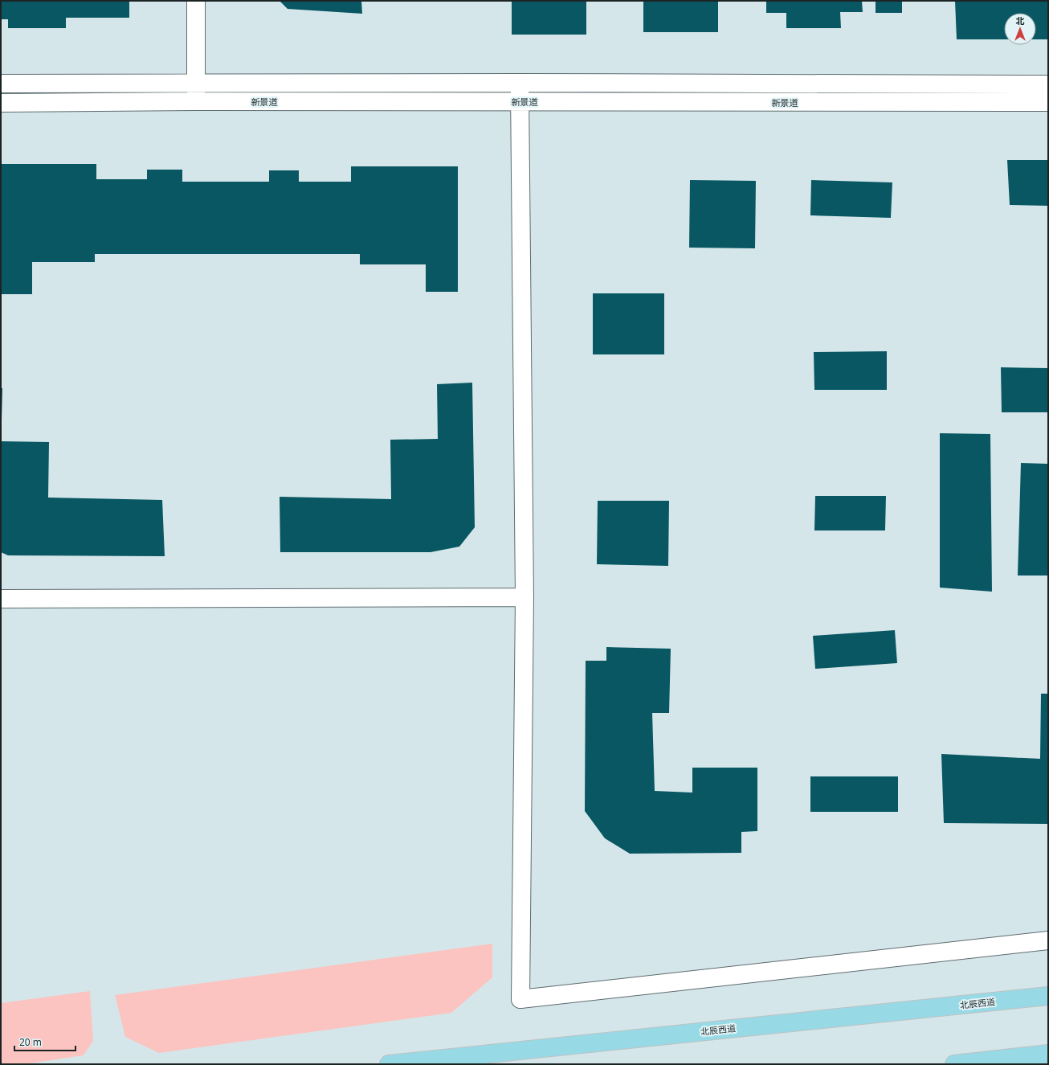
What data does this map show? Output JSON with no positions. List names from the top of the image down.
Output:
{
  "streets": {
    "main road": ["北辰西道"],
    "street": ["新景道"]
  },
  "scale_bar": "20 m",
  "north": "top"
}
